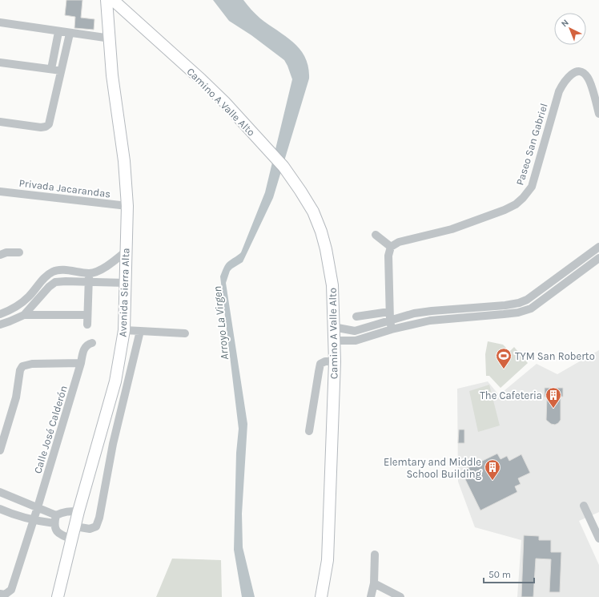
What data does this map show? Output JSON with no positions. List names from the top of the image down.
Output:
{
  "streets": {
    "street": [
      "Camino A Valle Alto",
      "Paseo San Gabriel",
      "Privada Jacarandas",
      "Avenida Sierra Alta",
      "Calle José Calderón"
    ]
  },
  "crossings": [
    ["Privada Jacarandas", "Avenida Sierra Alta"]
  ],
  "water": ["Arroyo La Virgen"],
  "places": {
    "sports": ["TYM San Roberto"],
    "building": ["The Cafeteria", "Elemtary and Middle School Building"]
  },
  "scale_bar": "50 m",
  "north": "top left"
}
